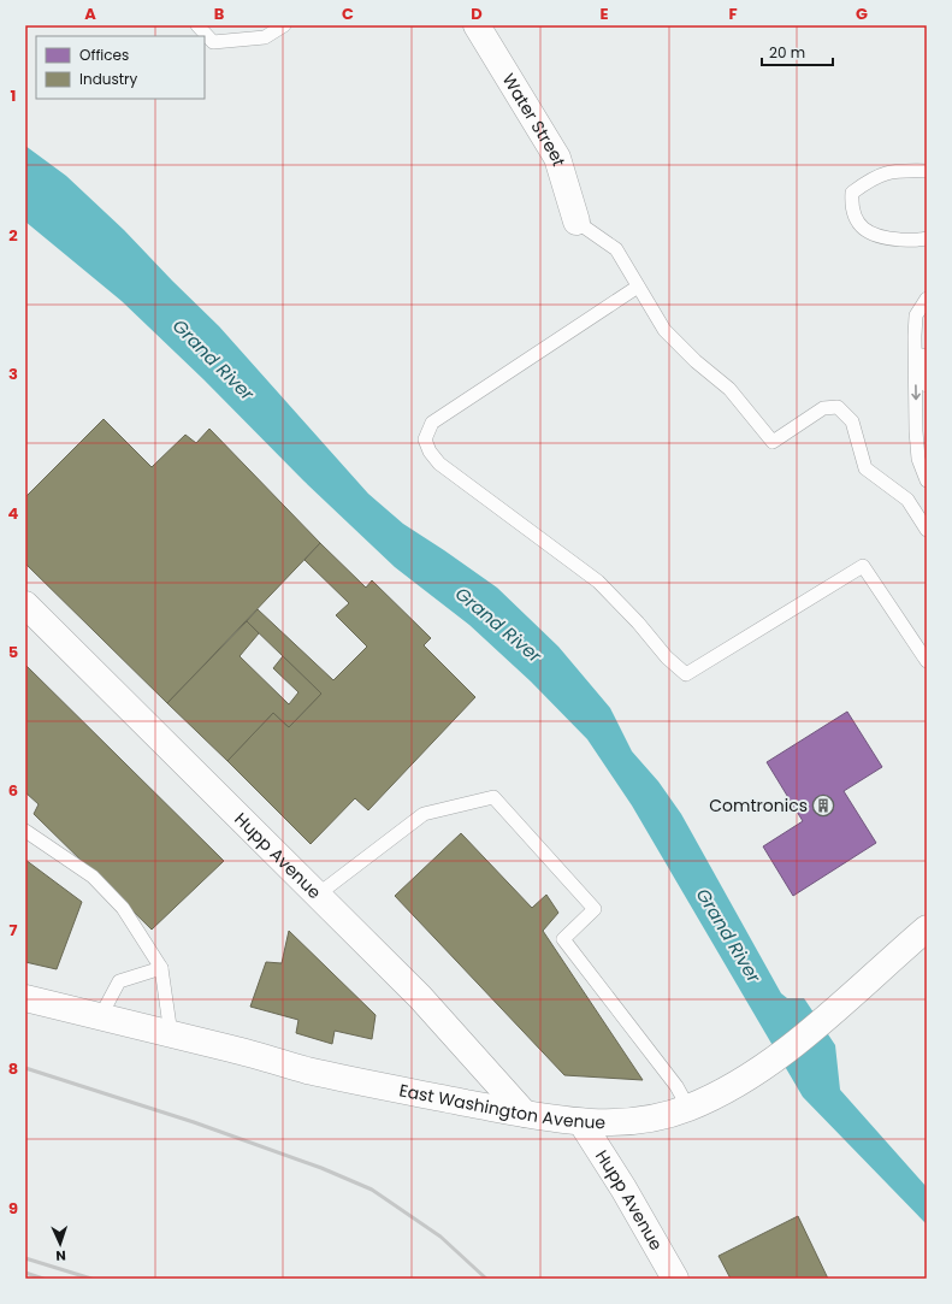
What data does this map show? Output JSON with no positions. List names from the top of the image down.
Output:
{
  "streets": {
    "street": ["Water Street", "Hupp Avenue", "East Washington Avenue"]
  },
  "crossings": [
    ["Hupp Avenue", "East Washington Avenue"]
  ],
  "water": ["Grand River"],
  "places": {
    "building": ["Comtronics"]
  },
  "legend": ["Offices", "Industry"],
  "scale_bar": "20 m",
  "north": "bottom",
  "grid": {
    "columns": [
      "A",
      "B",
      "C",
      "D",
      "E",
      "F",
      "G"
    ],
    "rows": [
      "1",
      "2",
      "3",
      "4",
      "5",
      "6",
      "7",
      "8",
      "9"
    ]
  }
}
